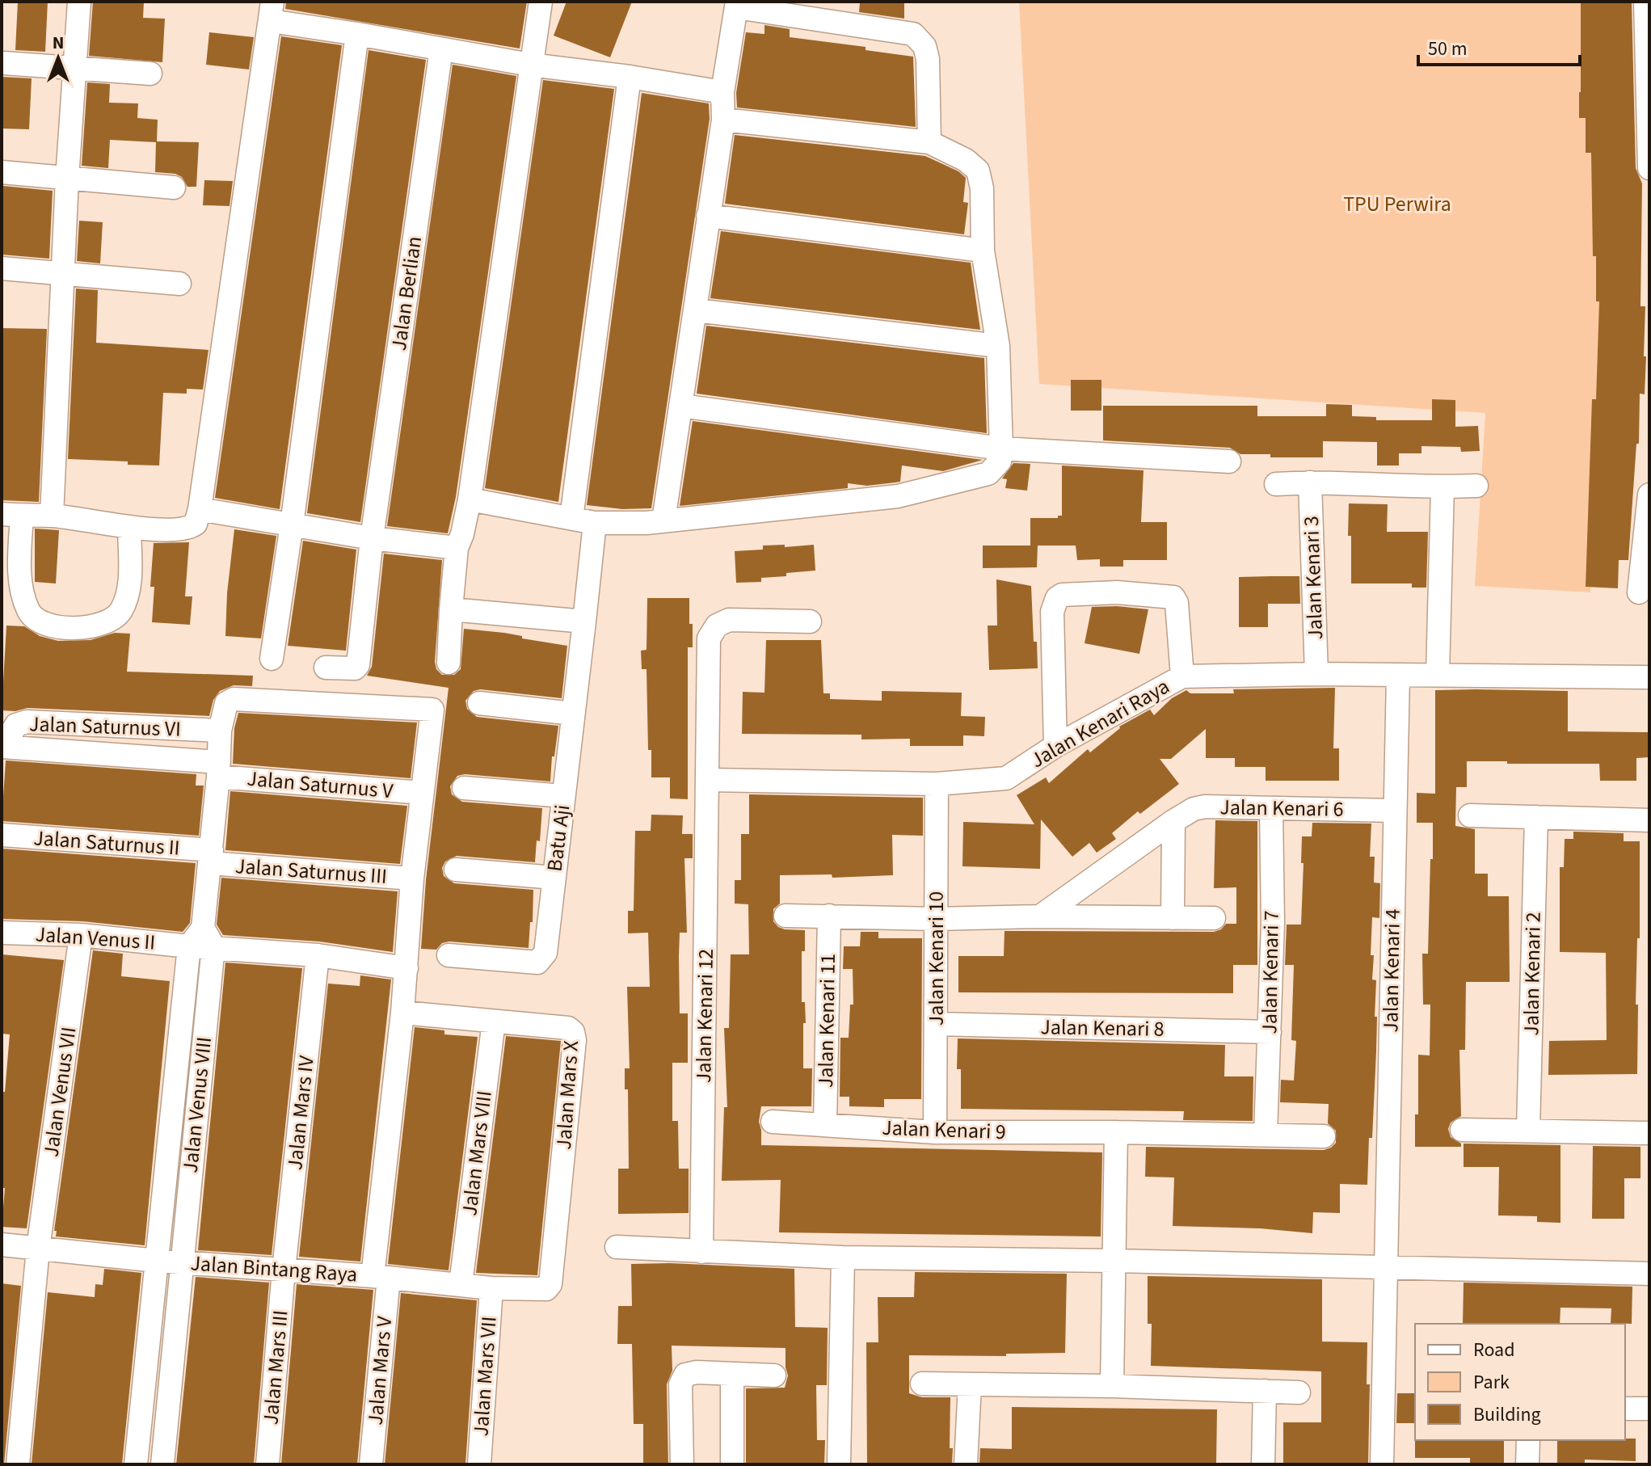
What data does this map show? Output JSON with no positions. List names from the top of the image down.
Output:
{
  "streets": {
    "street": [
      "Jalan Berlian",
      "Jalan Kenari 3",
      "Jalan Kenari Raya",
      "Jalan Saturnus VI",
      "Jalan Saturnus V",
      "Jalan Kenari 6",
      "Batu Aji",
      "Jalan Saturnus II",
      "Jalan Saturnus III",
      "Jalan Venus II",
      "Jalan Kenari 10",
      "Jalan Kenari 4",
      "Jalan Kenari 7",
      "Jalan Kenari 2",
      "Jalan Kenari 12",
      "Jalan Kenari 11",
      "Jalan Kenari 8",
      "Jalan Venus VII",
      "Jalan Mars X",
      "Jalan Venus VIII",
      "Jalan Mars IV",
      "Jalan Kenari 9",
      "Jalan Mars VIII",
      "Jalan Bintang Raya",
      "Jalan Mars III",
      "Jalan Mars V",
      "Jalan Mars VII"
    ]
  },
  "crossings": [
    ["Jalan Kenari 3", "Jalan Kenari Raya"],
    ["Jalan Kenari Raya", "Jalan Kenari 10"],
    ["Jalan Kenari Raya", "Jalan Kenari 4"],
    ["Jalan Kenari Raya", "Jalan Kenari 12"],
    ["Jalan Saturnus VI", "Jalan Saturnus V"],
    ["Jalan Saturnus VI", "Jalan Mars V"],
    ["Jalan Saturnus V", "Jalan Mars V"],
    ["Jalan Kenari 6", "Jalan Kenari 4"],
    ["Jalan Kenari 6", "Jalan Kenari 7"],
    ["Jalan Saturnus II", "Jalan Saturnus III"],
    ["Jalan Saturnus III", "Jalan Mars V"],
    ["Jalan Venus II", "Jalan Venus VII"],
    ["Jalan Venus II", "Jalan Venus VIII"],
    ["Jalan Venus II", "Jalan Mars IV"],
    ["Jalan Venus II", "Jalan Mars V"],
    ["Jalan Kenari 10", "Jalan Kenari 8"],
    ["Jalan Kenari 10", "Jalan Kenari 9"],
    ["Jalan Kenari 7", "Jalan Kenari 8"],
    ["Jalan Kenari 7", "Jalan Kenari 9"],
    ["Jalan Kenari 11", "Jalan Kenari 9"],
    ["Jalan Venus VII", "Jalan Bintang Raya"],
    ["Jalan Mars X", "Jalan Mars VIII"],
    ["Jalan Mars X", "Jalan Bintang Raya"],
    ["Jalan Mars X", "Jalan Mars V"],
    ["Jalan Venus VIII", "Jalan Bintang Raya"],
    ["Jalan Mars IV", "Jalan Bintang Raya"],
    ["Jalan Mars IV", "Jalan Mars III"],
    ["Jalan Mars VIII", "Jalan Bintang Raya"],
    ["Jalan Bintang Raya", "Jalan Mars III"],
    ["Jalan Bintang Raya", "Jalan Mars V"],
    ["Jalan Bintang Raya", "Jalan Mars VII"]
  ],
  "parks": ["TPU Perwira"],
  "legend": ["Road", "Park", "Building"],
  "scale_bar": "50 m",
  "north": "top"
}
